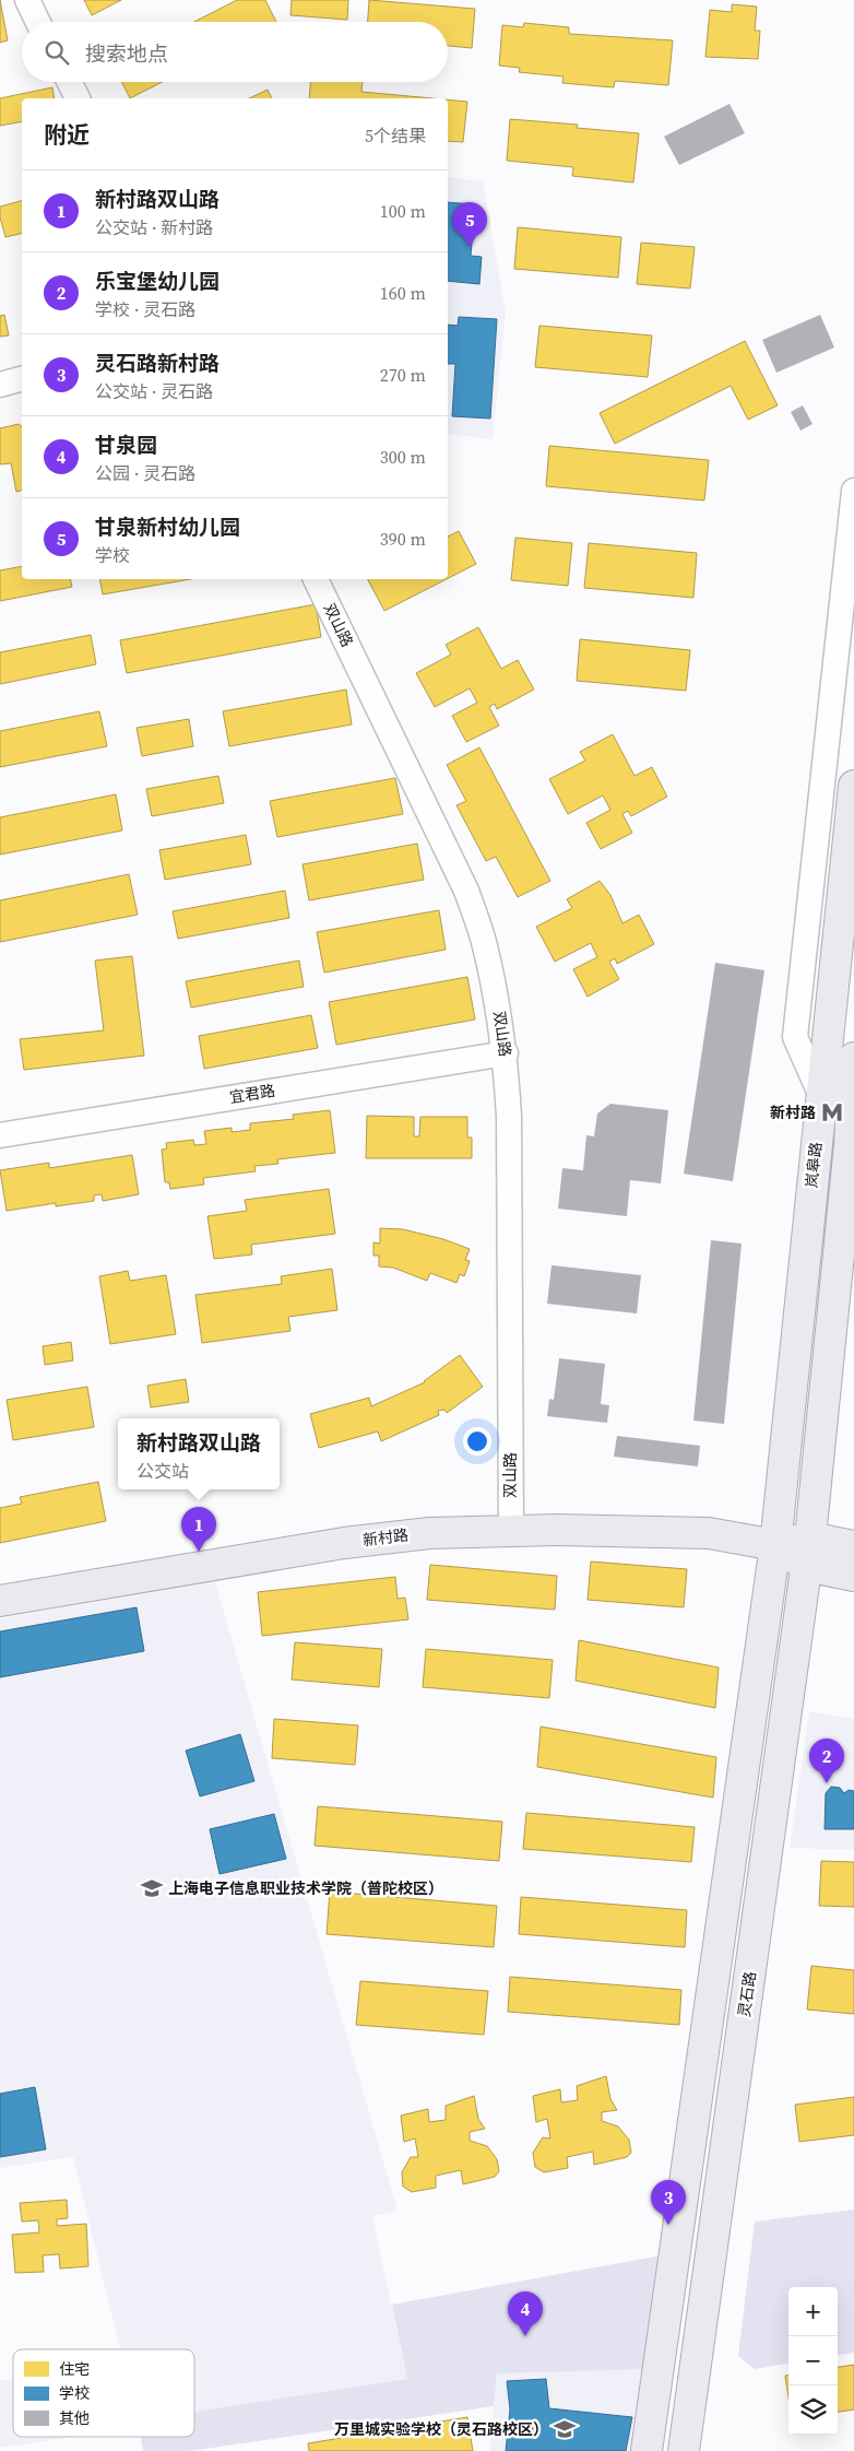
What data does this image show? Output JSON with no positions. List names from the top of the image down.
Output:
{
  "streets": {
    "main road": ["岚皋路", "新村路", "灵石路"],
    "street": ["双山路", "宜君路"]
  },
  "crossings": [
    ["双山路", "宜君路"],
    ["双山路", "新村路"],
    ["岚皋路", "新村路"],
    ["新村路", "灵石路"]
  ],
  "places": {
    "metro station": ["新村路"],
    "school or university": ["上海电子信息职业技术学院（普陀校区）", "万里城实验学校（灵石路校区）"]
  },
  "legend": ["住宅", "学校", "其他"],
  "page": {
    "search": "搜索地点",
    "heading": ["附近", "5个结果"],
    "list": [
      {
        "mark": "1",
        "name": "新村路双山路",
        "note": "公交站 · 新村路",
        "value": "100 m"
      },
      {
        "mark": "2",
        "name": "乐宝堡幼儿园",
        "note": "学校 · 灵石路",
        "value": "160 m"
      },
      {
        "mark": "3",
        "name": "灵石路新村路",
        "note": "公交站 · 灵石路",
        "value": "270 m"
      },
      {
        "mark": "4",
        "name": "甘泉园",
        "note": "公园 · 灵石路",
        "value": "300 m"
      },
      {
        "mark": "5",
        "name": "甘泉新村幼儿园",
        "note": "学校",
        "value": "390 m"
      }
    ],
    "pins": [
      "5",
      "1",
      "2",
      "3",
      "4"
    ],
    "popup": ["新村路双山路", "公交站"],
    "map_buttons": ["+", "−"]
  }
}
